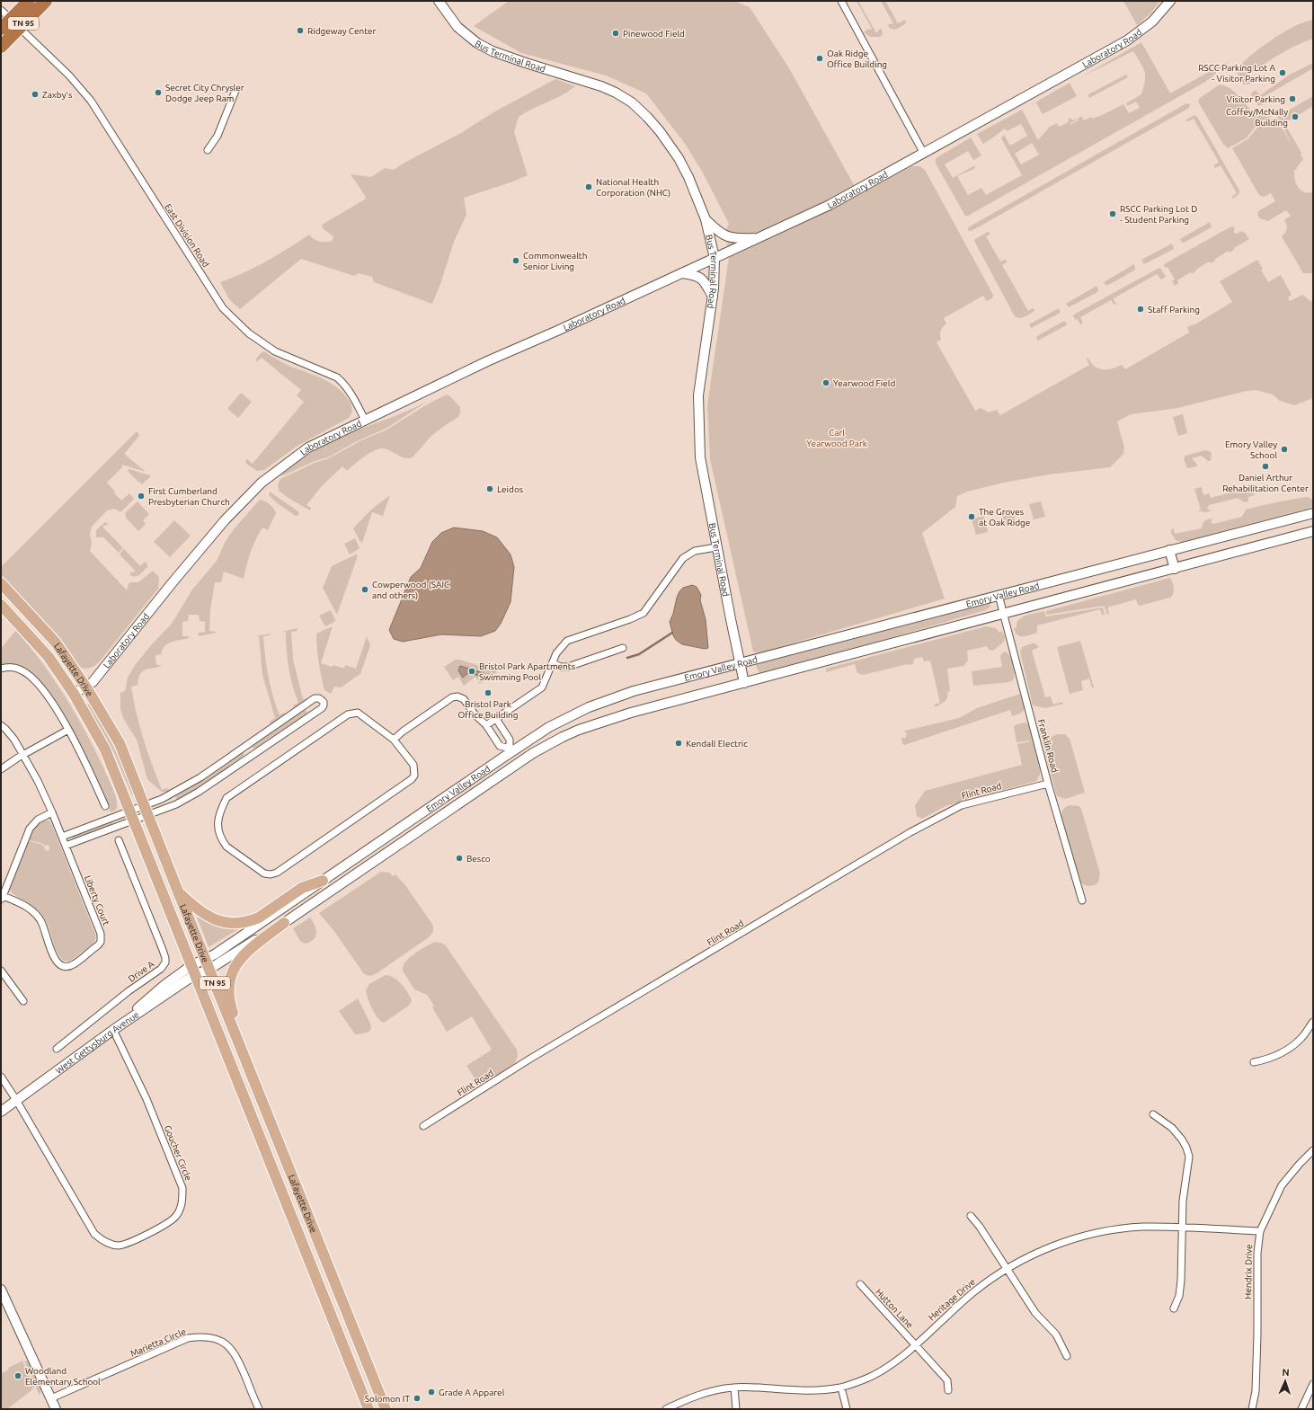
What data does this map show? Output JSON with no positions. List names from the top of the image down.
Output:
{
  "streets": {
    "highway": ["TN 95"],
    "main road": ["Lafayette Drive"],
    "street": [
      "Laboratory Road",
      "Bus Terminal Road",
      "East Division Road",
      "Emory Valley Road",
      "Franklin Road",
      "Flint Road",
      "Liberty Court",
      "Drive A",
      "West Gettysburg Avenue",
      "Goucher Circle",
      "Hendrix Drive",
      "Heritage Drive",
      "Hutton Lane",
      "Marietta Circle"
    ]
  },
  "crossings": [
    ["TN 95", "East Division Road"],
    ["Laboratory Road", "Bus Terminal Road"],
    ["Laboratory Road", "East Division Road"],
    ["Laboratory Road", "Lafayette Drive"],
    ["Bus Terminal Road", "Emory Valley Road"],
    ["Emory Valley Road", "Lafayette Drive"],
    ["Emory Valley Road", "Franklin Road"],
    ["Emory Valley Road", "West Gettysburg Avenue"],
    ["Lafayette Drive", "West Gettysburg Avenue"],
    ["Franklin Road", "Flint Road"],
    ["West Gettysburg Avenue", "Goucher Circle"],
    ["Hendrix Drive", "Heritage Drive"],
    ["Heritage Drive", "Hutton Lane"]
  ],
  "parks": ["Carl Yearwood Park"],
  "places": [
    "Ridgeway Center",
    "Pinewood Field",
    "Oak Ridge Office Building",
    "RSCC Parking Lot A - Visitor Parking",
    "Secret City Chrysler Dodge Jeep Ram",
    "Zaxby's",
    "Visitor Parking",
    "Coffey/McNally Building",
    "National Health Corporation (NHC)",
    "RSCC Parking Lot D - Student Parking",
    "Commonwealth Senior Living",
    "Staff Parking",
    "Yearwood Field",
    "Emory Valley School",
    "Daniel Arthur Rehabilitation Center",
    "Leidos",
    "First Cumberland Presbyterian Church",
    "The Groves at Oak Ridge",
    "Cowperwood (SAIC and others)",
    "Bristol Park Apartments Swimming Pool",
    "Bristol Park Office Building",
    "Kendall Electric",
    "Besco",
    "Woodland Elementary School",
    "Grade A Apparel",
    "Solomon IT"
  ],
  "north": "top"
}
